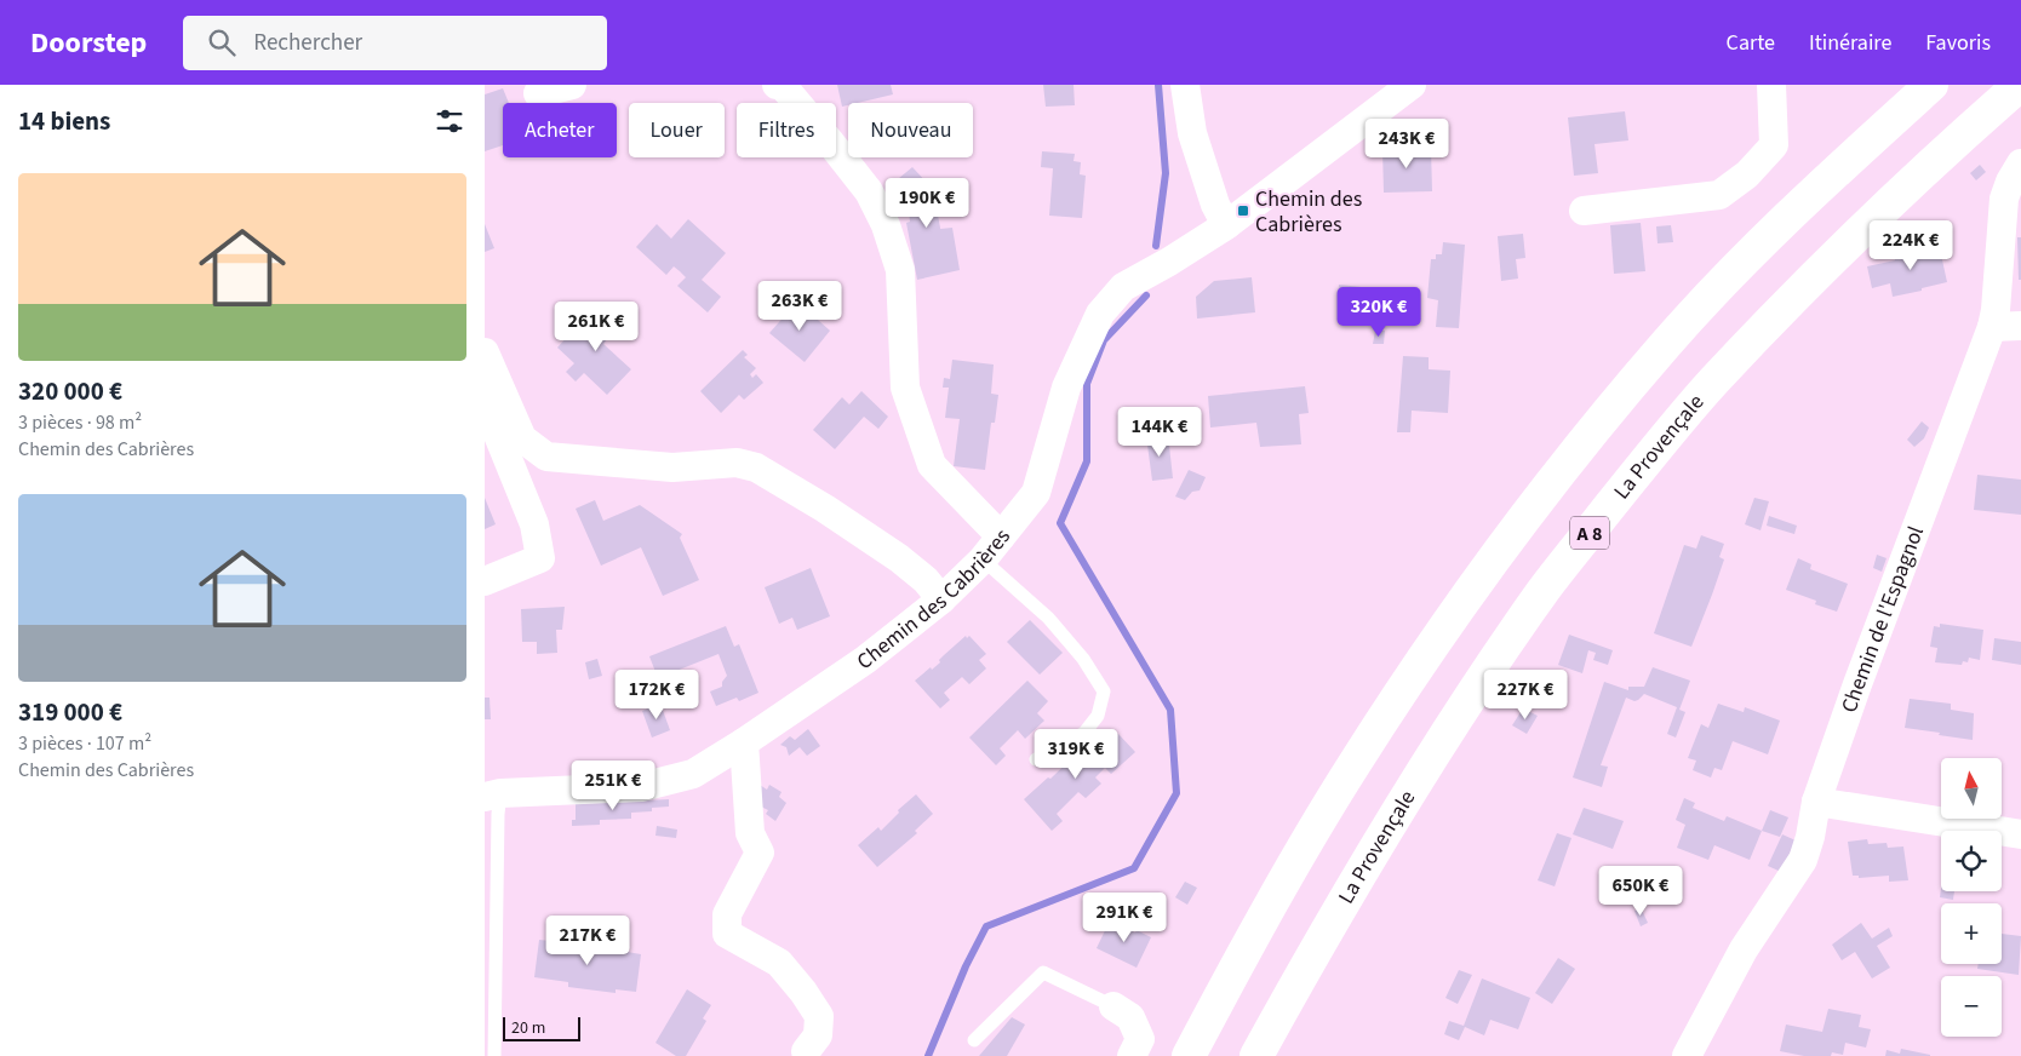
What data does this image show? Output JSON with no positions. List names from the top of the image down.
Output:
{
  "streets": {
    "highway": ["La Provençale", "A 8"],
    "street": ["Chemin des Cabrières", "Chemin de l'Espagnol"]
  },
  "places": {
    "transit": ["Chemin des Cabrières"]
  },
  "scale_bar": "20 m",
  "north": "top",
  "page": {
    "header": "Doorstep",
    "search": "Rechercher",
    "nav": ["Carte", "Itinéraire", "Favoris"],
    "heading": "14 biens",
    "chip": [
      "Acheter",
      "Louer",
      "Filtres",
      "Nouveau"
    ],
    "price": [
      "243K €",
      "190K €",
      "224K €",
      "263K €",
      "320K €",
      "261K €",
      "144K €",
      "172K €",
      "227K €",
      "319K €",
      "251K €",
      "650K €",
      "291K €",
      "217K €"
    ],
    "list": [
      {
        "name": "320 000 €",
        "note": "3 pièces · 98 m² · Chemin des Cabrières"
      },
      {
        "name": "319 000 €",
        "note": "3 pièces · 107 m² · Chemin des Cabrières"
      }
    ],
    "map_buttons": ["+", "−"],
    "scale": "20 m"
  }
}
